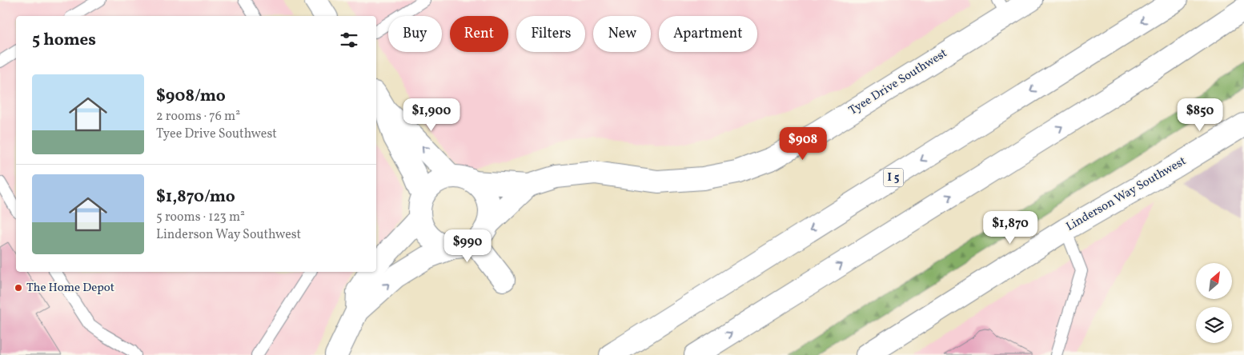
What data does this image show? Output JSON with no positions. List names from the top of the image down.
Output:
{
  "streets": {
    "main road": ["Tyee Drive Southwest", "I 5", "Linderson Way Southwest"]
  },
  "places": ["The Home Depot"],
  "north": "top right",
  "page": {
    "chip": [
      "Buy",
      "Rent",
      "Filters",
      "New",
      "Apartment"
    ],
    "heading": "5 homes",
    "list": [
      {
        "name": "$908/mo",
        "note": "2 rooms · 76 m² · Tyee Drive Southwest"
      },
      {
        "name": "$1,870/mo",
        "note": "5 rooms · 123 m² · Linderson Way Southwest"
      }
    ],
    "price": [
      "$1,900",
      "$850",
      "$908",
      "$1,870",
      "$990"
    ]
  }
}
